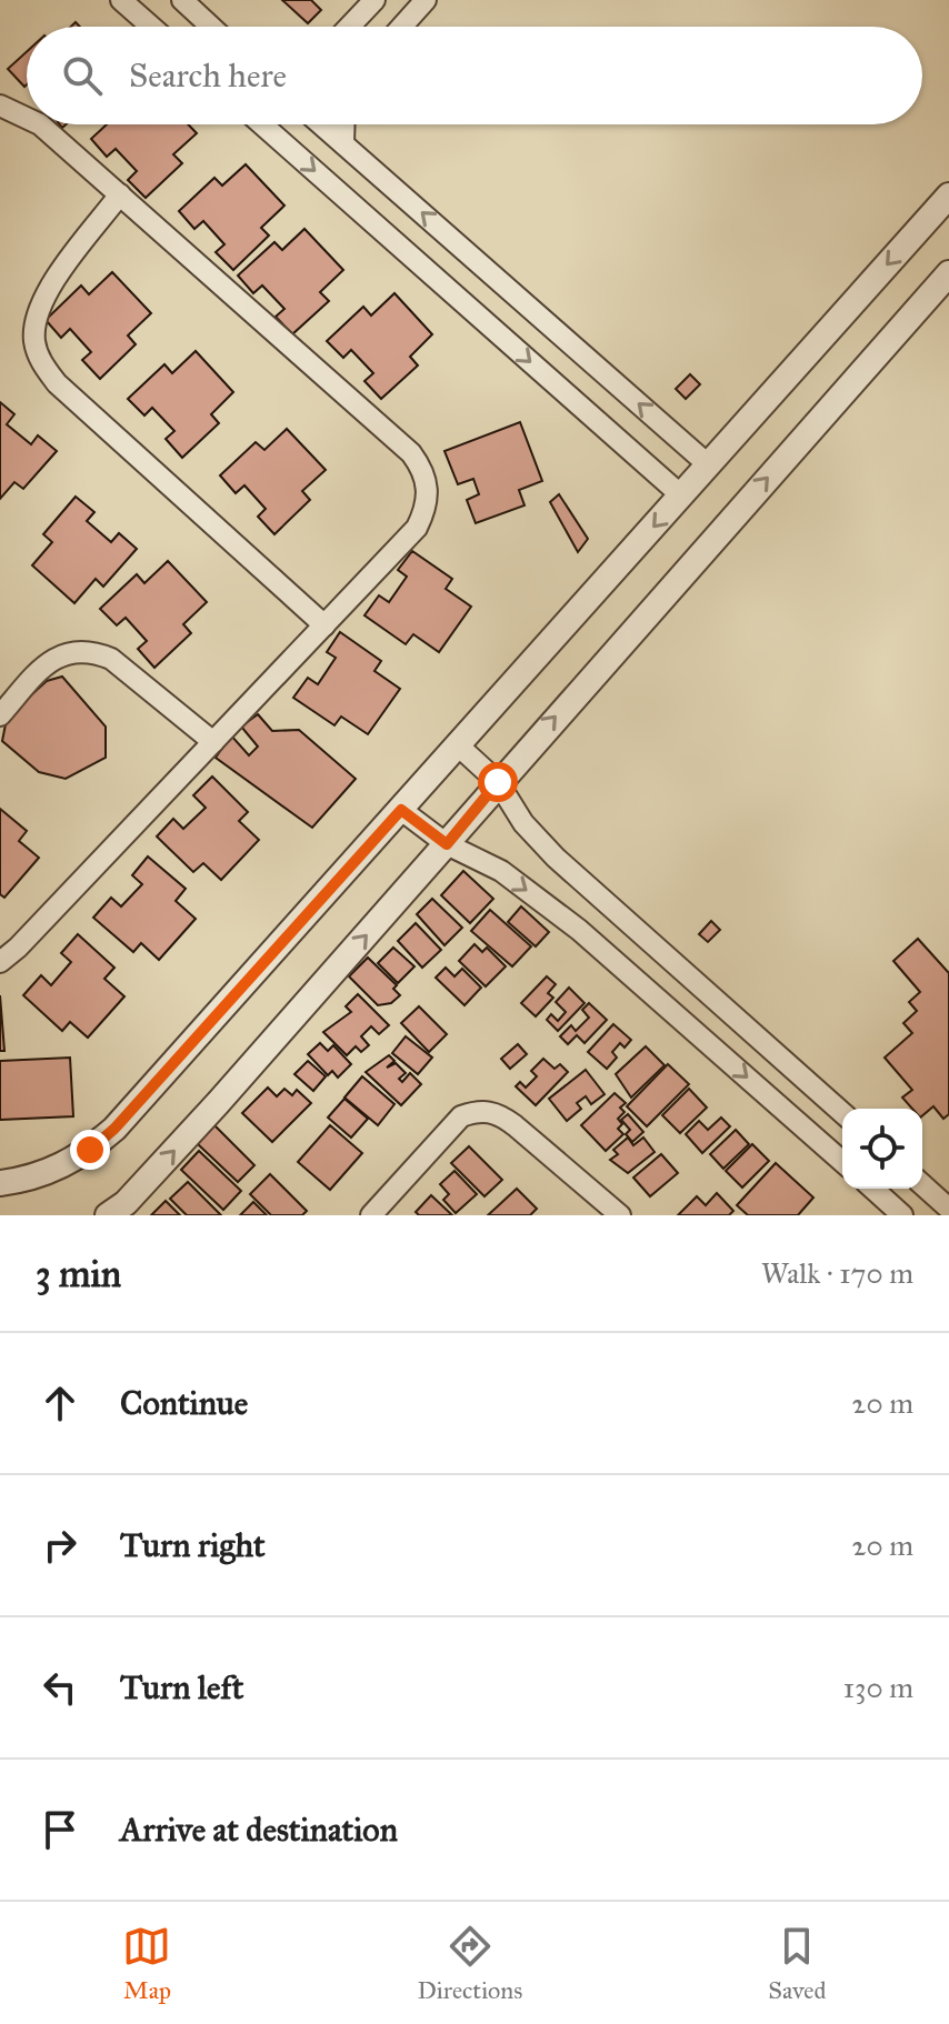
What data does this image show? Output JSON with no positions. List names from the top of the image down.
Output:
{
  "page": {
    "search": "Search here",
    "heading": ["3 min", "Walk · 170 m"],
    "list": [
      ["Continue", "20 m"],
      ["Turn right", "20 m"],
      ["Turn left", "130 m"],
      "Arrive at destination"
    ],
    "nav": ["Map", "Directions", "Saved"]
  }
}
